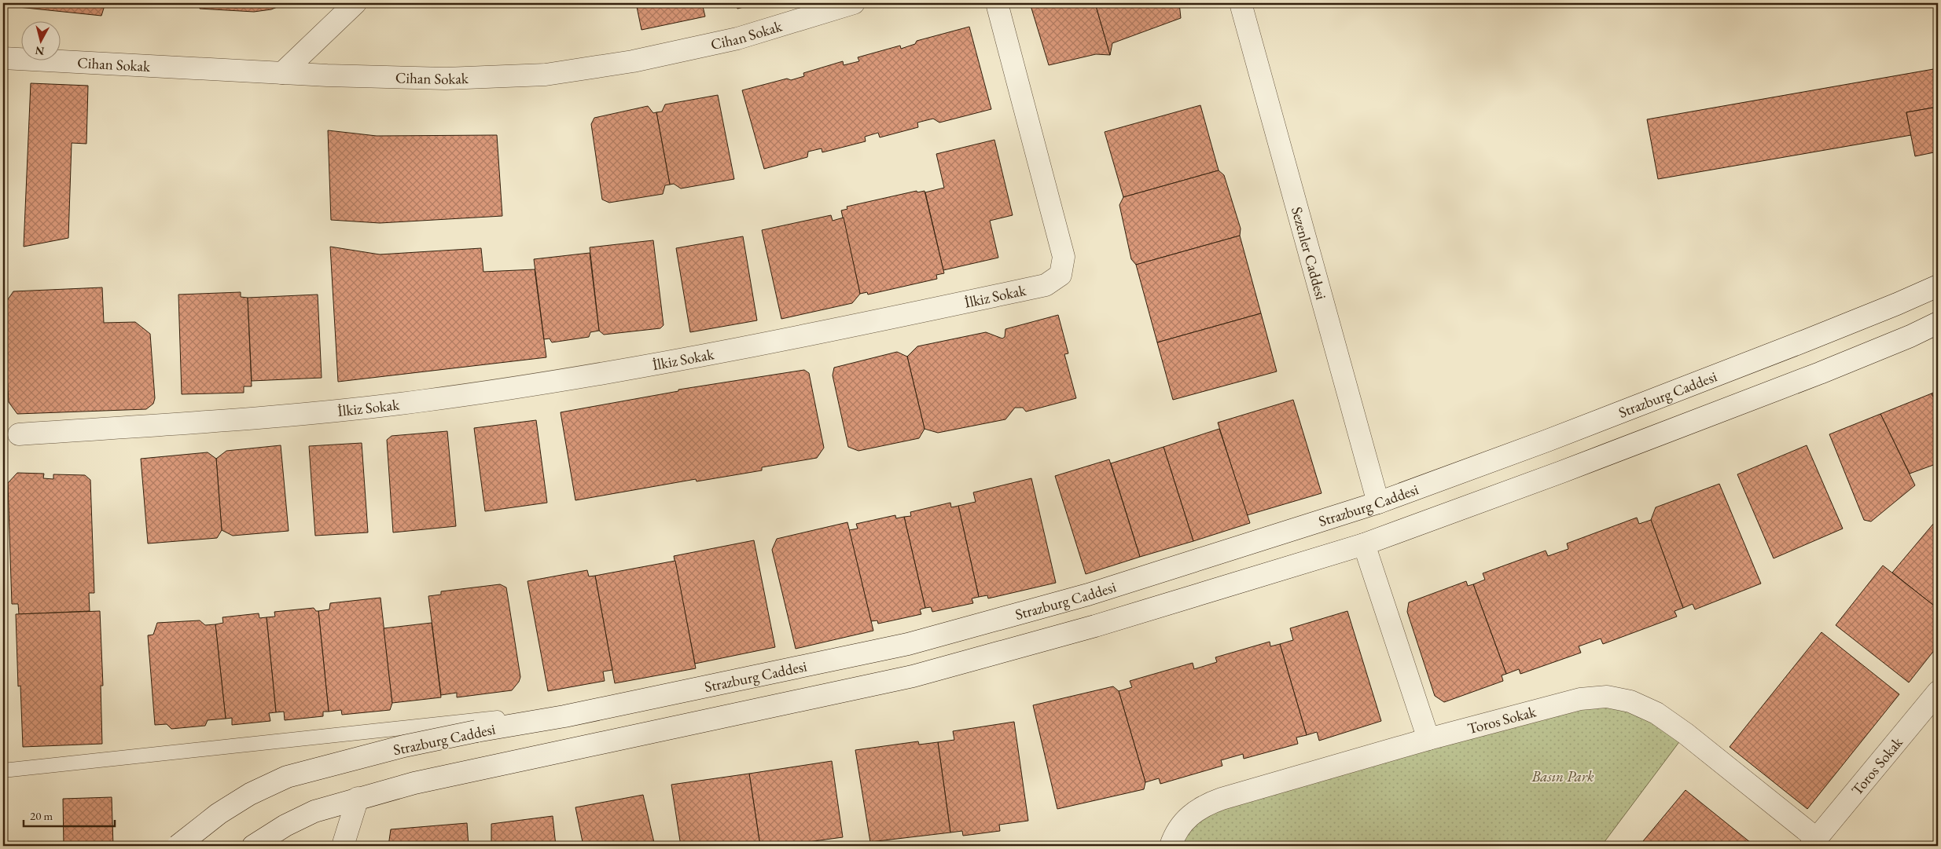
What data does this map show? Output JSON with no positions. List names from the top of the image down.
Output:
{
  "streets": {
    "street": [
      "Cihan Sokak",
      "Sezenler Caddesi",
      "İlkiz Sokak",
      "Strazburg Caddesi",
      "Toros Sokak"
    ]
  },
  "crossings": [
    ["Sezenler Caddesi", "Strazburg Caddesi"]
  ],
  "parks": ["Basın Park"],
  "scale_bar": "20 m",
  "north": "bottom"
}
